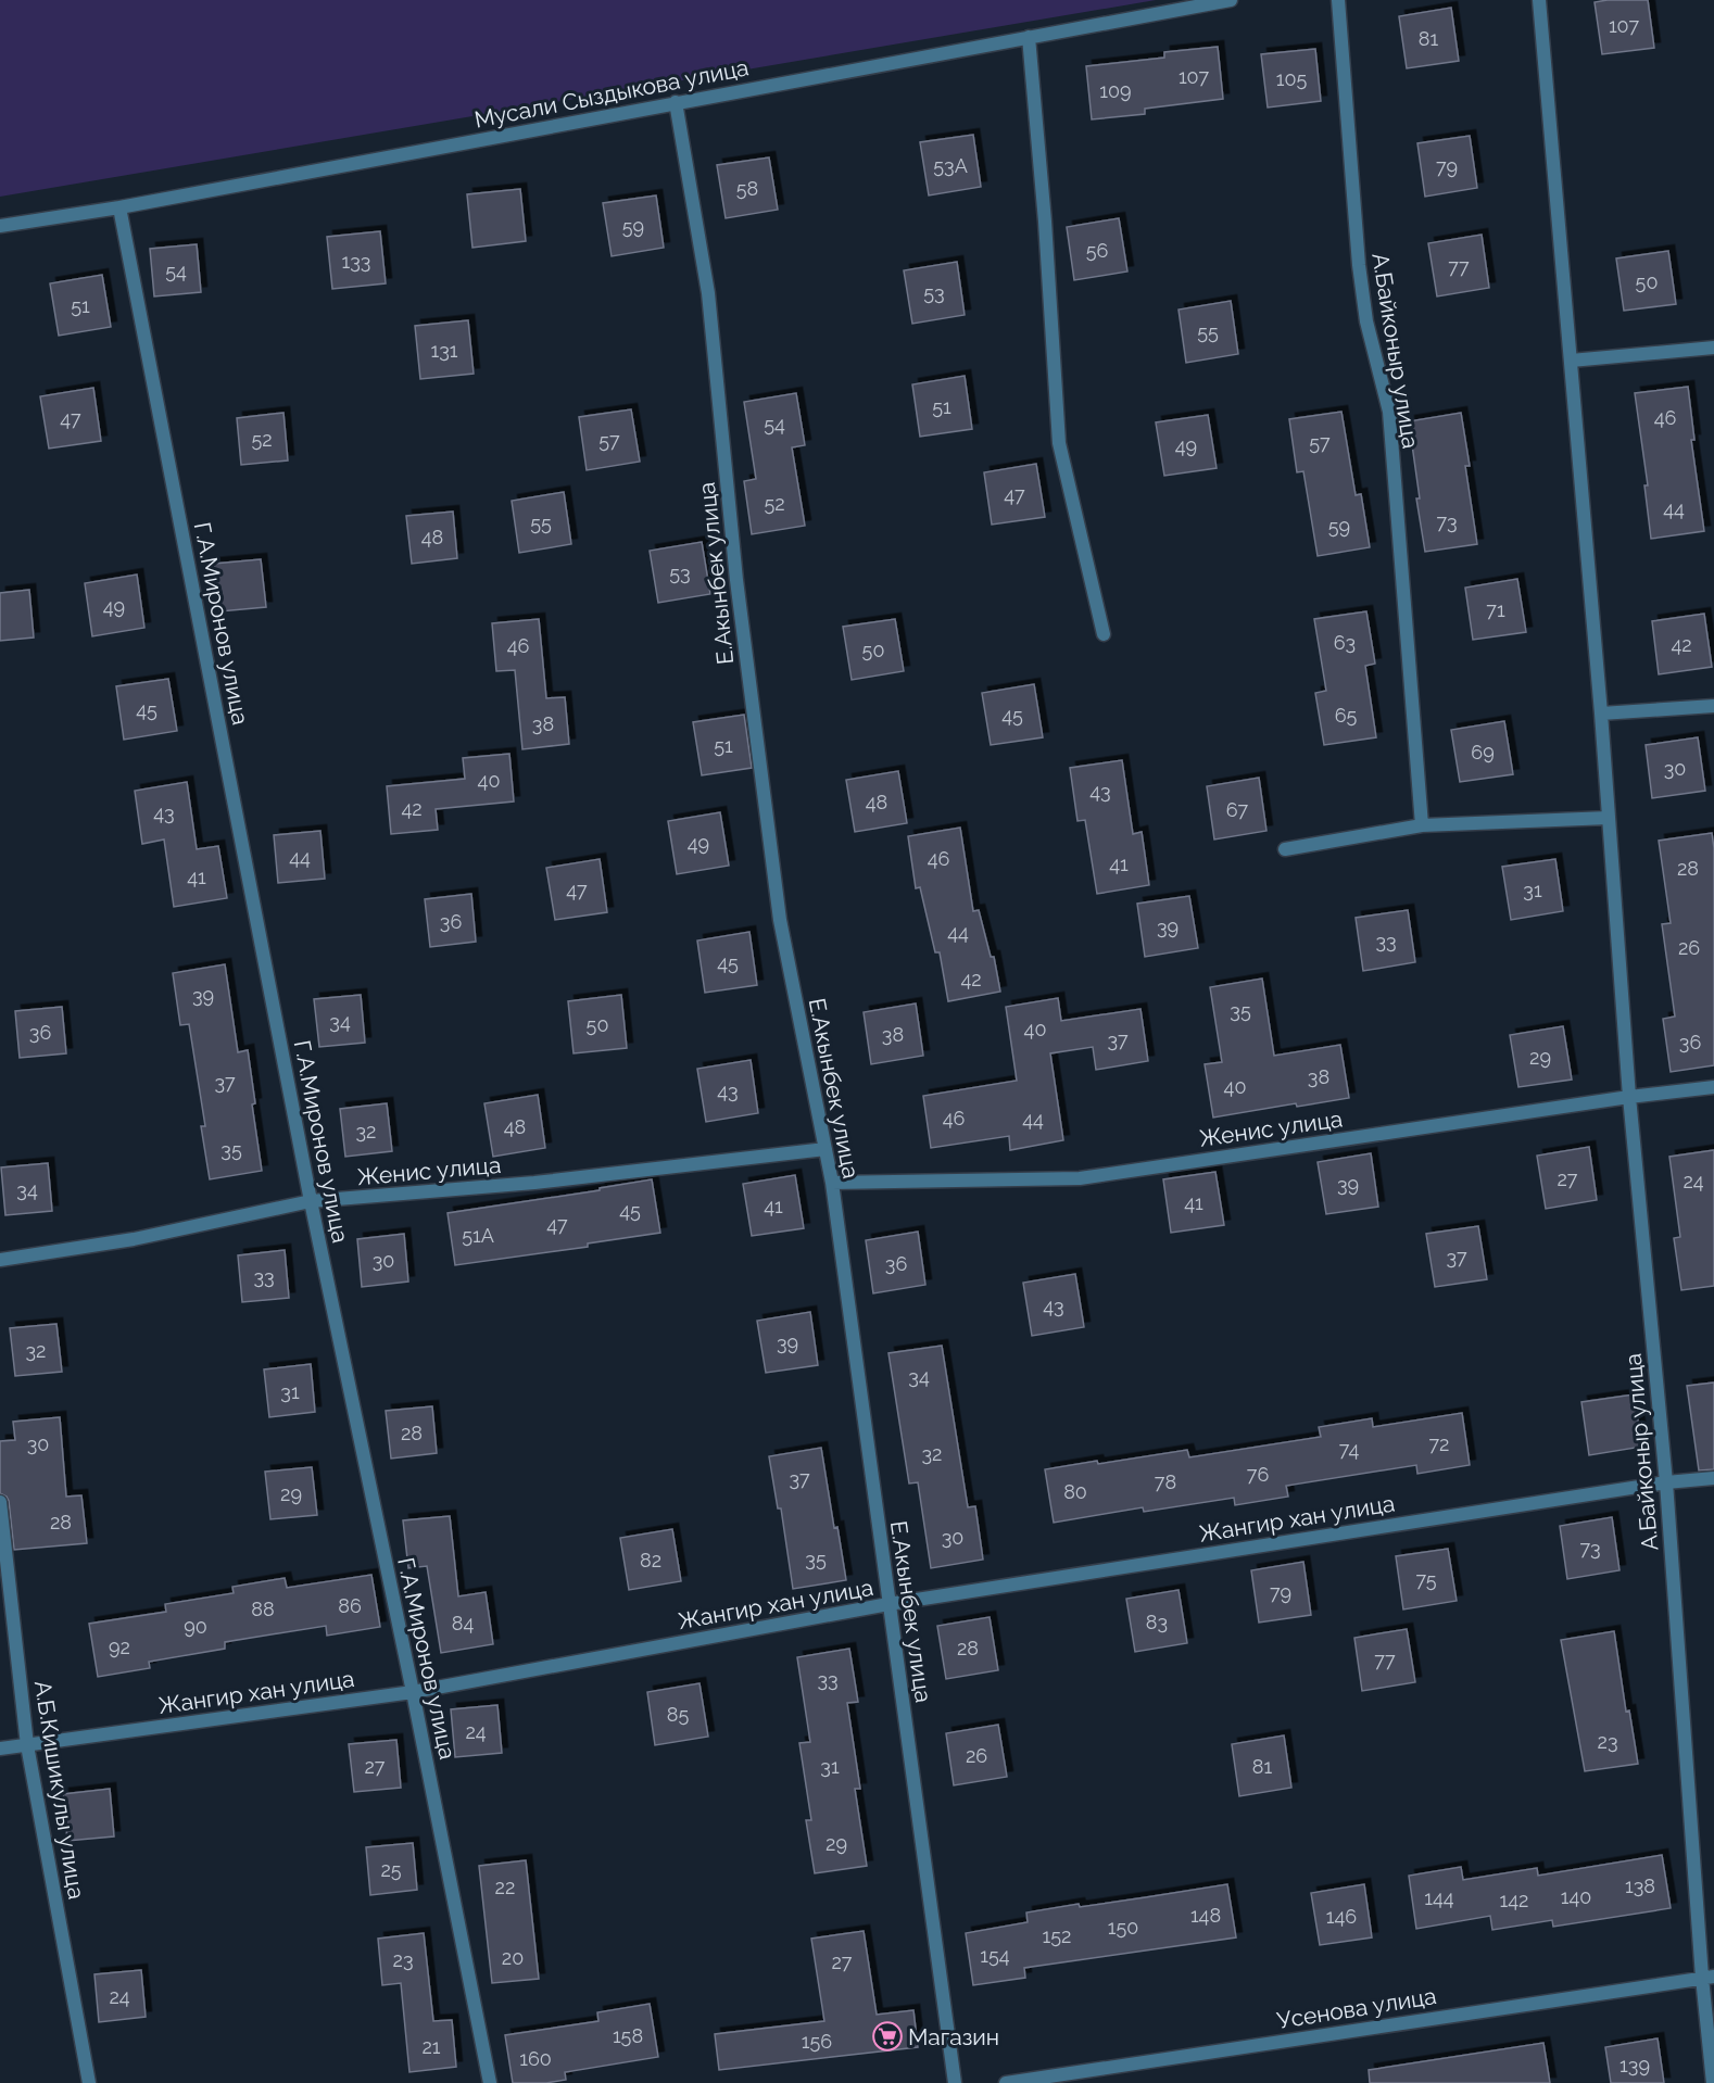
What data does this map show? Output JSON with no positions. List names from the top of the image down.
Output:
{
  "streets": {
    "street": [
      "Мусали Сыздыкова улица",
      "А.Байконыр улица",
      "Е.Акынбек улица",
      "Г.А.Миронов улица",
      "Женис улица",
      "Жангир хан улица",
      "А.Б.Кишикулы улица",
      "Усенова улица"
    ]
  },
  "crossings": [
    ["Мусали Сыздыкова улица", "Е.Акынбек улица"],
    ["Мусали Сыздыкова улица", "Г.А.Миронов улица"],
    ["А.Байконыр улица", "Женис улица"],
    ["А.Байконыр улица", "Жангир хан улица"],
    ["А.Байконыр улица", "Усенова улица"],
    ["Е.Акынбек улица", "Женис улица"],
    ["Е.Акынбек улица", "Жангир хан улица"],
    ["Г.А.Миронов улица", "Женис улица"],
    ["Г.А.Миронов улица", "Жангир хан улица"],
    ["Жангир хан улица", "А.Б.Кишикулы улица"]
  ],
  "places": {
    "supermarket": ["Магазин"]
  },
  "house_numbers": [
    "107",
    "81",
    "107",
    "105",
    "109",
    "53А",
    "79",
    "58",
    "59",
    "56",
    "133",
    "77",
    "54",
    "50",
    "53",
    "51",
    "55",
    "131",
    "51",
    "46",
    "47",
    "54",
    "52",
    "57",
    "57",
    "49",
    "47",
    "52",
    "44",
    "73",
    "55",
    "59",
    "48",
    "53",
    "49",
    "71",
    "63",
    "42",
    "46",
    "50",
    "45",
    "45",
    "65",
    "38",
    "51",
    "69",
    "30",
    "40",
    "43",
    "48",
    "42",
    "67",
    "43",
    "49",
    "44",
    "46",
    "41",
    "28",
    "41",
    "47",
    "31",
    "36",
    "39",
    "44",
    "33",
    "26",
    "45",
    "42",
    "39",
    "35",
    "34",
    "50",
    "40",
    "36",
    "38",
    "37",
    "36",
    "29",
    "38",
    "37",
    "40",
    "43",
    "46",
    "44",
    "48",
    "32",
    "35",
    "27",
    "24",
    "39",
    "34",
    "41",
    "41",
    "45",
    "47",
    "51А",
    "37",
    "30",
    "36",
    "33",
    "43",
    "39",
    "32",
    "34",
    "31",
    "28",
    "30",
    "72",
    "74",
    "32",
    "76",
    "37",
    "78",
    "80",
    "29",
    "28",
    "30",
    "73",
    "35",
    "82",
    "75",
    "79",
    "86",
    "88",
    "83",
    "84",
    "90",
    "92",
    "28",
    "77",
    "33",
    "85",
    "24",
    "23",
    "26",
    "27",
    "31",
    "81",
    "29",
    "25",
    "138",
    "22",
    "140",
    "144",
    "142",
    "148",
    "146",
    "150",
    "152",
    "154",
    "20",
    "23",
    "27",
    "24",
    "158",
    "156",
    "21",
    "160",
    "139"
  ]
}
